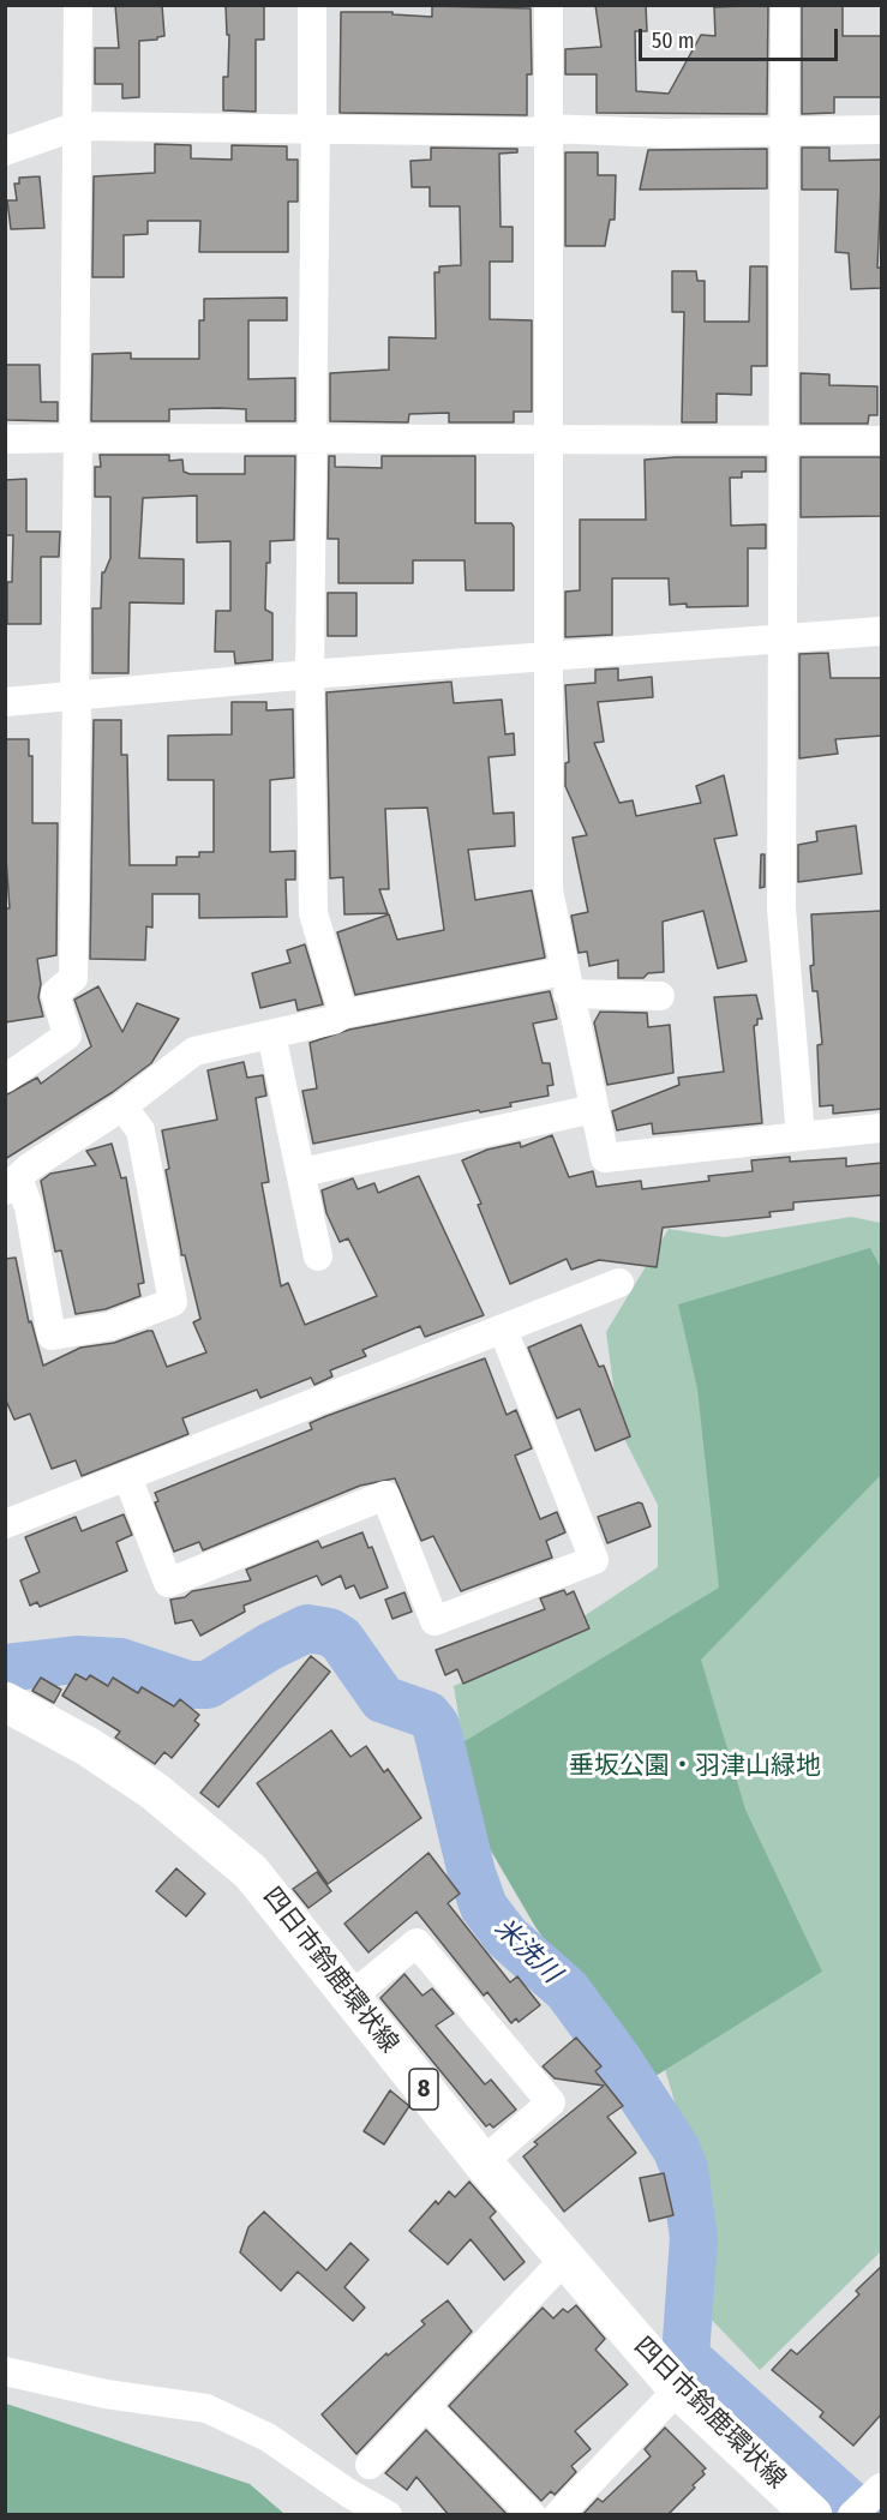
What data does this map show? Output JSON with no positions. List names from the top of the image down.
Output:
{
  "streets": {
    "main road": ["四日市鈴鹿環状線", "8"]
  },
  "water": ["米洗川"],
  "parks": ["垂坂公園・羽津山緑地"],
  "scale_bar": "50 m"
}
